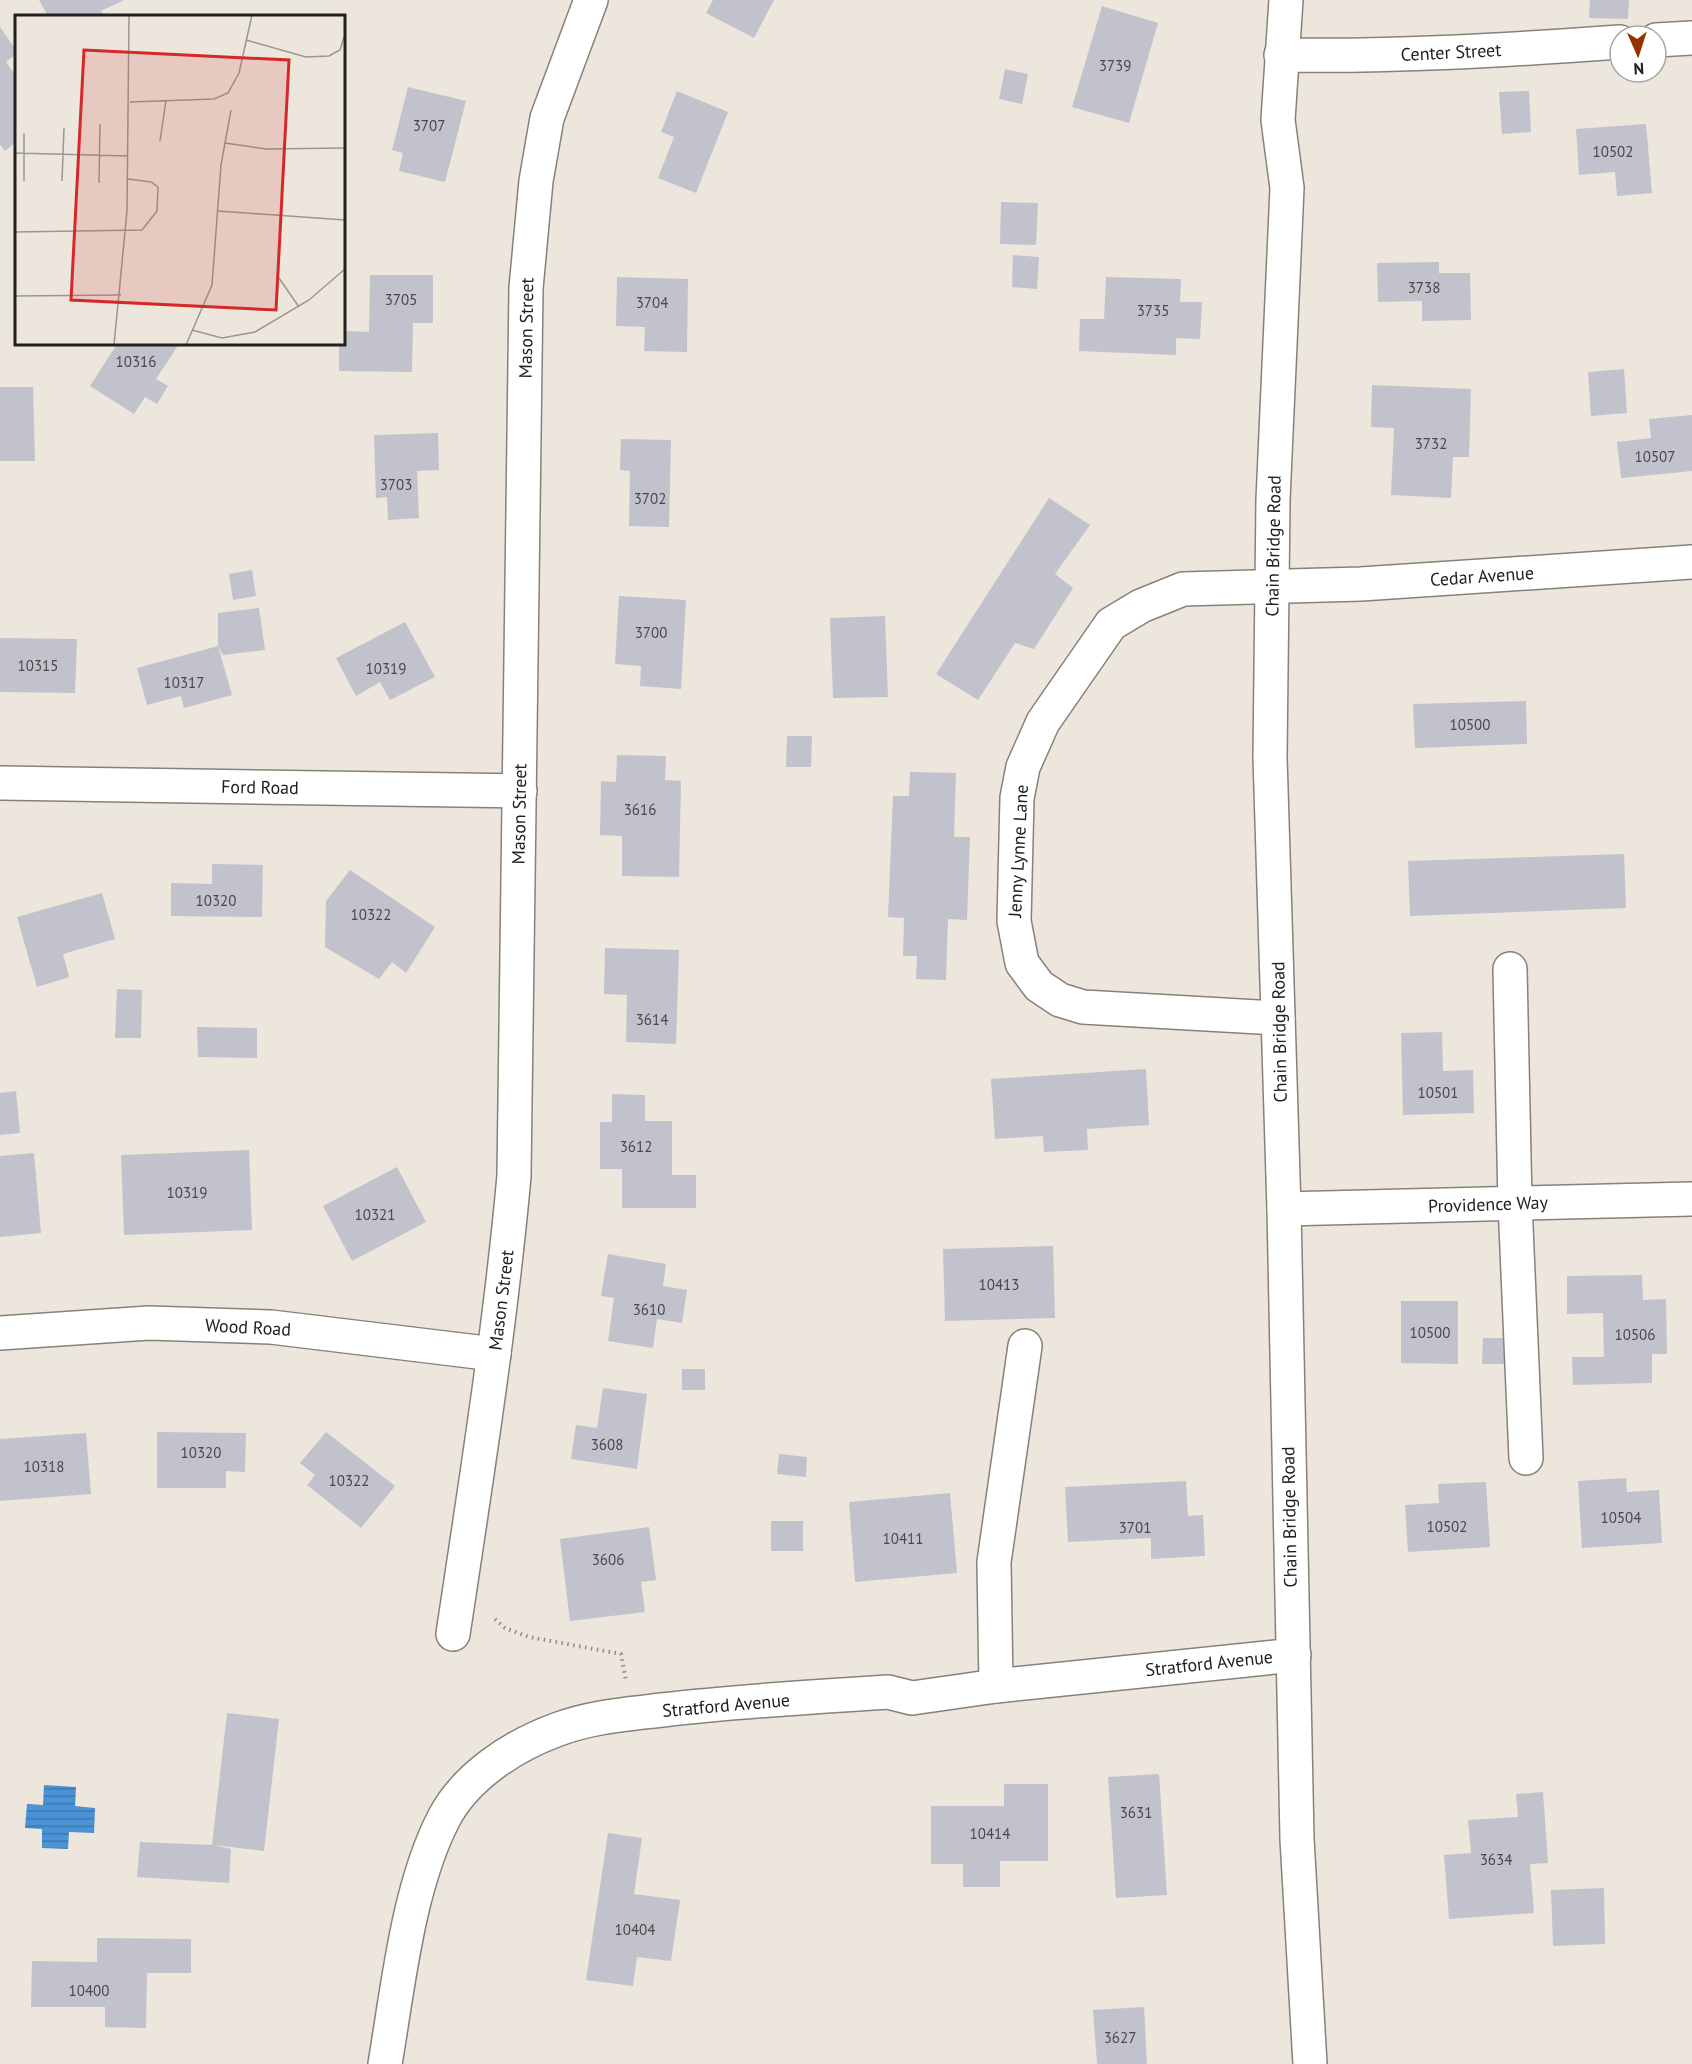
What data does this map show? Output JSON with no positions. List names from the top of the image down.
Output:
{
  "streets": {
    "street": [
      "Center Street",
      "Mason Street",
      "Chain Bridge Road",
      "Cedar Avenue",
      "Ford Road",
      "Jenny Lynne Lane",
      "Providence Way",
      "Wood Road",
      "Stratford Avenue"
    ]
  },
  "crossings": [
    ["Center Street", "Chain Bridge Road"],
    ["Mason Street", "Ford Road"],
    ["Mason Street", "Wood Road"],
    ["Chain Bridge Road", "Cedar Avenue"],
    ["Chain Bridge Road", "Jenny Lynne Lane"],
    ["Chain Bridge Road", "Providence Way"],
    ["Chain Bridge Road", "Stratford Avenue"],
    ["Cedar Avenue", "Jenny Lynne Lane"]
  ],
  "house_numbers": [
    "3739",
    "3707",
    "10502",
    "3738",
    "3705",
    "3704",
    "3735",
    "10316",
    "3732",
    "10507",
    "3703",
    "3702",
    "3700",
    "10315",
    "10319",
    "10317",
    "10500",
    "3616",
    "10320",
    "10322",
    "3614",
    "10501",
    "3612",
    "10319",
    "10321",
    "10413",
    "3610",
    "10500",
    "10506",
    "3608",
    "10320",
    "10318",
    "10322",
    "10504",
    "10502",
    "3701",
    "10411",
    "3606",
    "3631",
    "10414",
    "3634",
    "10404",
    "10400",
    "3627"
  ],
  "north": "bottom"
}
